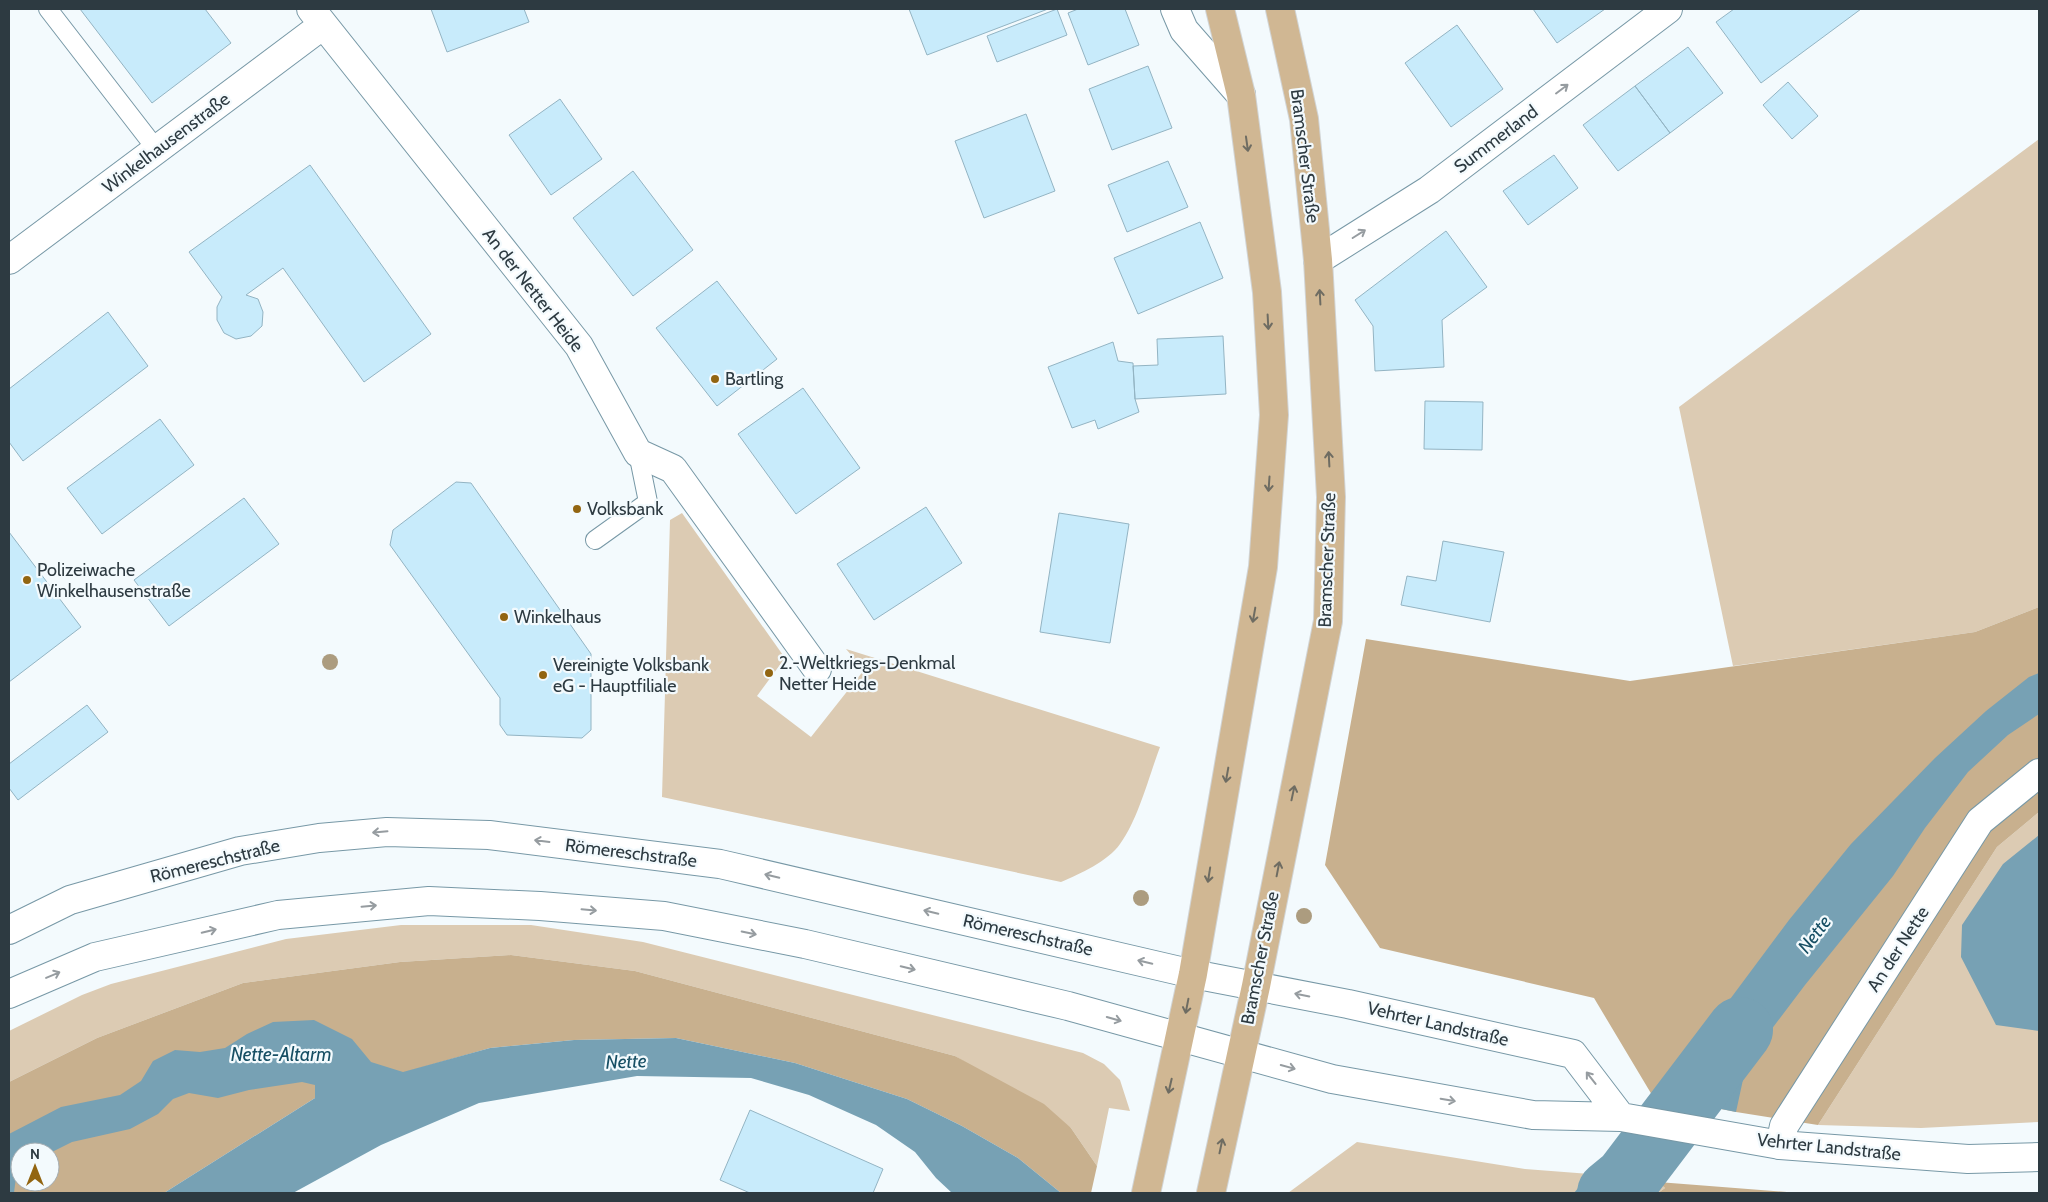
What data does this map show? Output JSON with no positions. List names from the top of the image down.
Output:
{
  "streets": {
    "main road": [
      "Summerland",
      "Winkelhausenstraße",
      "Bramscher Straße",
      "An der Netter Heide",
      "Römereschstraße",
      "An der Nette",
      "Vehrter Landstraße"
    ]
  },
  "crossings": [
    ["Summerland", "Bramscher Straße"],
    ["Winkelhausenstraße", "An der Netter Heide"],
    ["Bramscher Straße", "Römereschstraße"],
    ["Bramscher Straße", "Vehrter Landstraße"],
    ["Römereschstraße", "Vehrter Landstraße"],
    ["An der Nette", "Vehrter Landstraße"]
  ],
  "one_way": ["Summerland"],
  "water": ["Nette", "Nette-Altarm"],
  "places": [
    "Bartling",
    "Volksbank",
    "Polizeiwache Winkelhausenstraße",
    "Winkelhaus",
    "2.-Weltkriegs-Denkmal Netter Heide",
    "Vereinigte Volksbank eG - Hauptfiliale"
  ],
  "north": "top"
}
